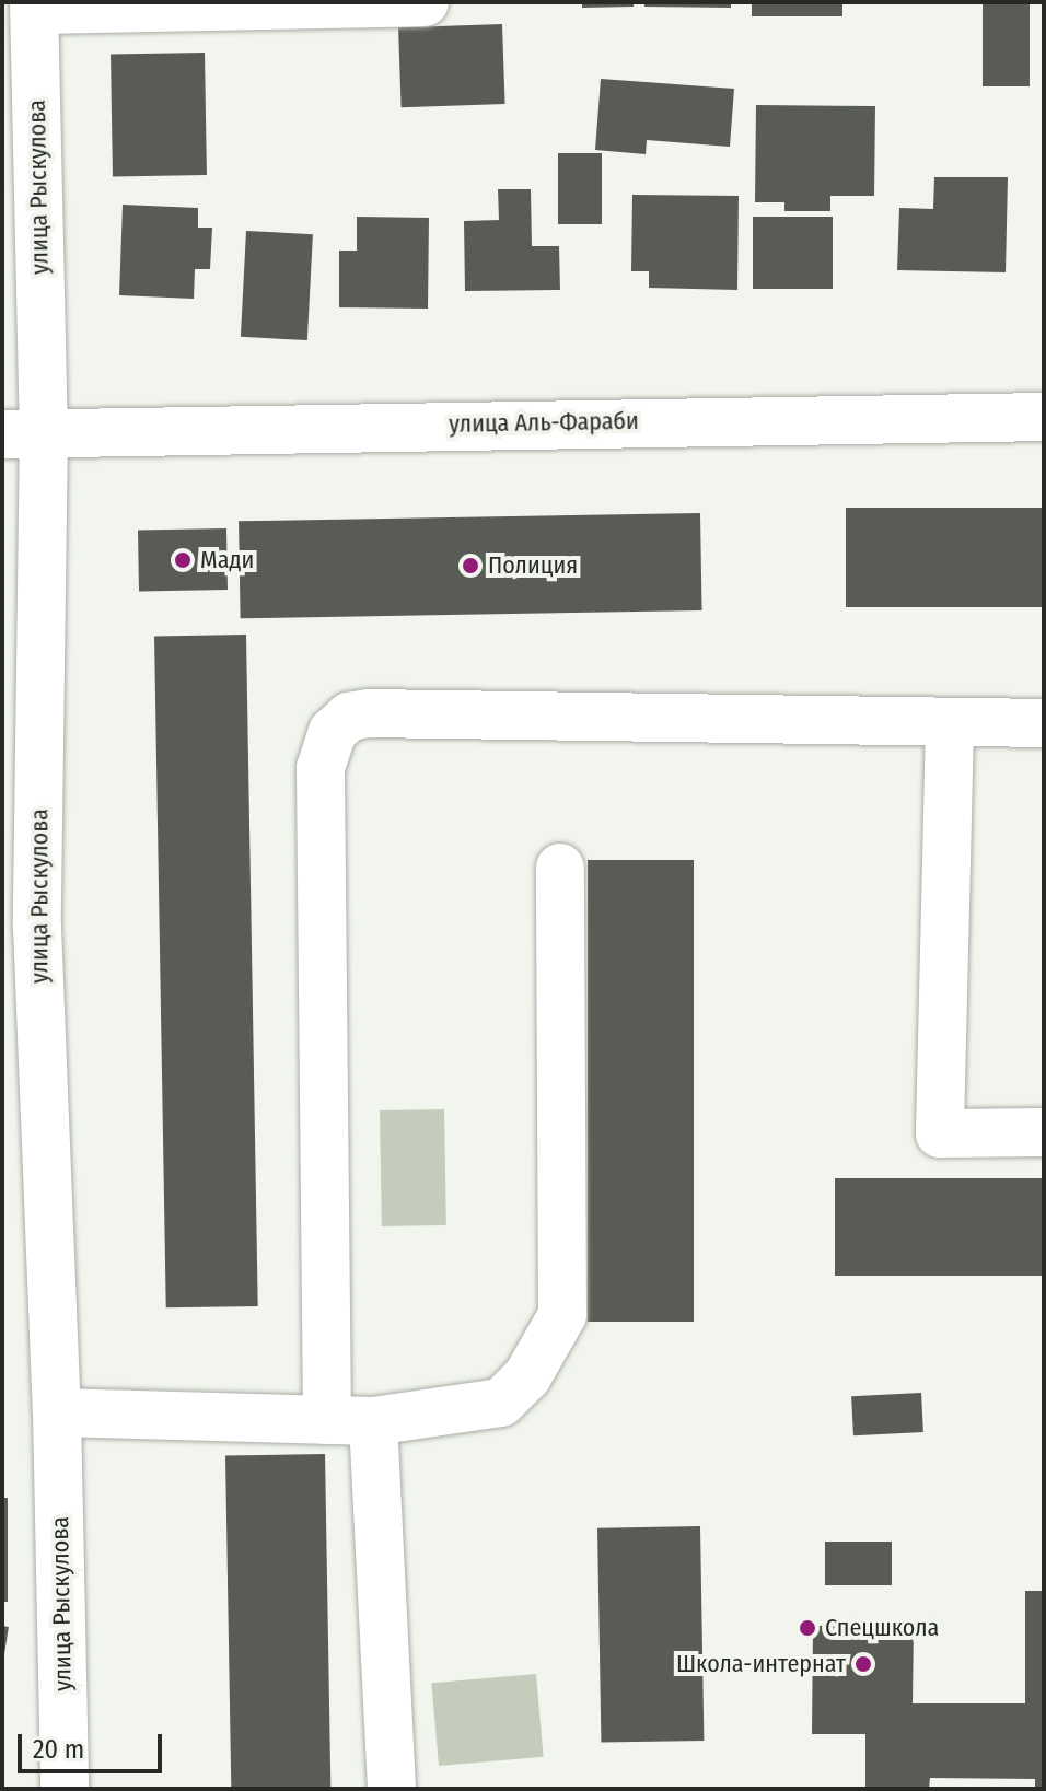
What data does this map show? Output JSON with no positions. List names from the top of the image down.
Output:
{
  "streets": {
    "street": ["улица Рыскулова", "улица Аль-Фараби"]
  },
  "crossings": [
    ["улица Рыскулова", "улица Аль-Фараби"]
  ],
  "places": [
    "Мади",
    "Полиция",
    "Спецшкола",
    "Школа-интернат"
  ],
  "scale_bar": "20 m"
}
